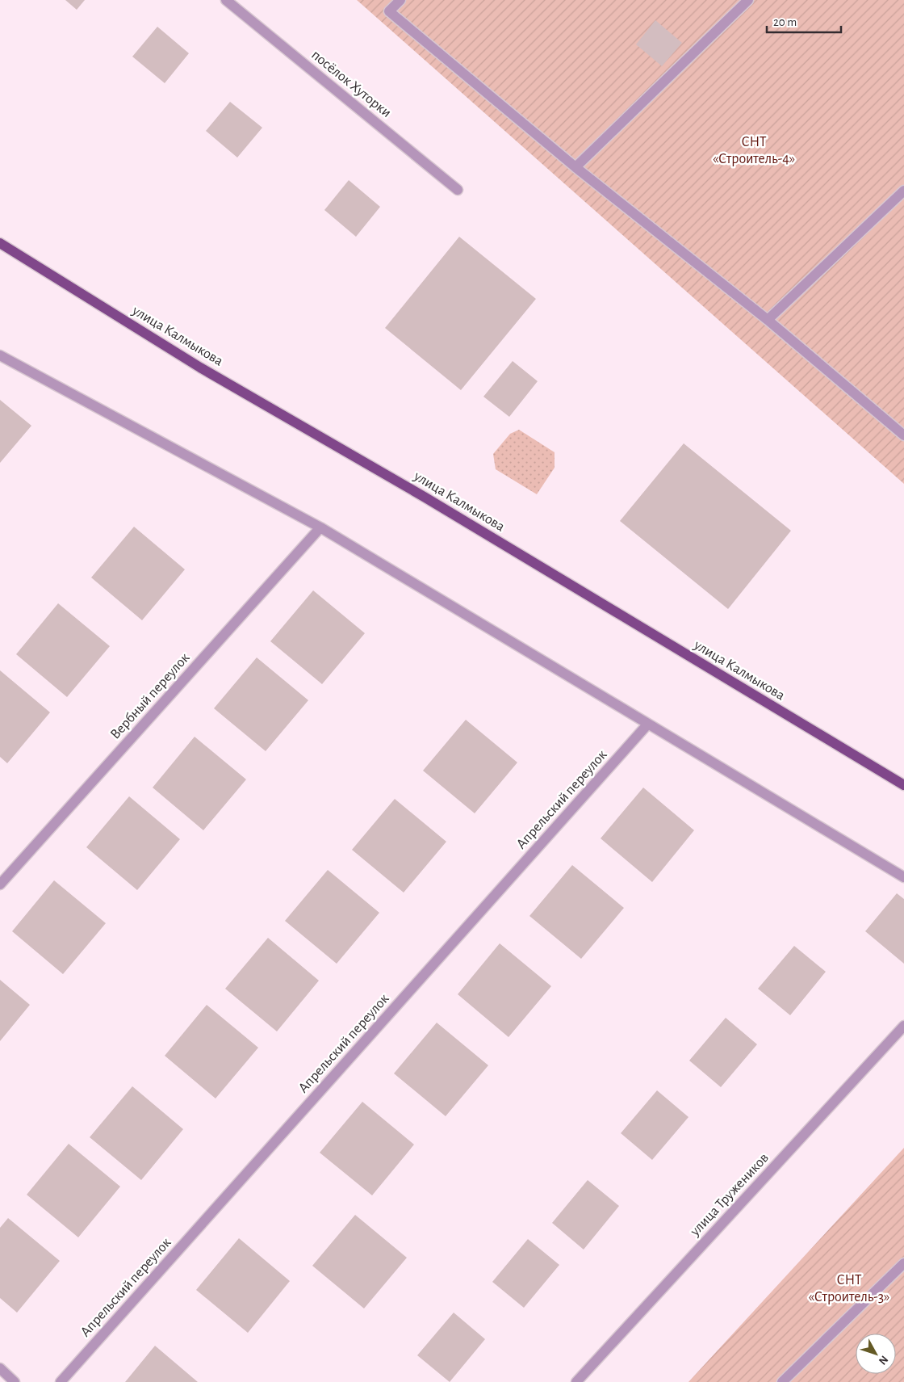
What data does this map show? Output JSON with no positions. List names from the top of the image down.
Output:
{
  "streets": {
    "main road": ["улица Калмыкова"],
    "street": [
      "посёлок Хуторки",
      "Вербный переулок",
      "Апрельский переулок",
      "улица Тружеников"
    ]
  },
  "parks": ["СНТ «Строитель-4»", "СНТ «Строитель-3»"],
  "scale_bar": "20 m",
  "north": "bottom right"
}
